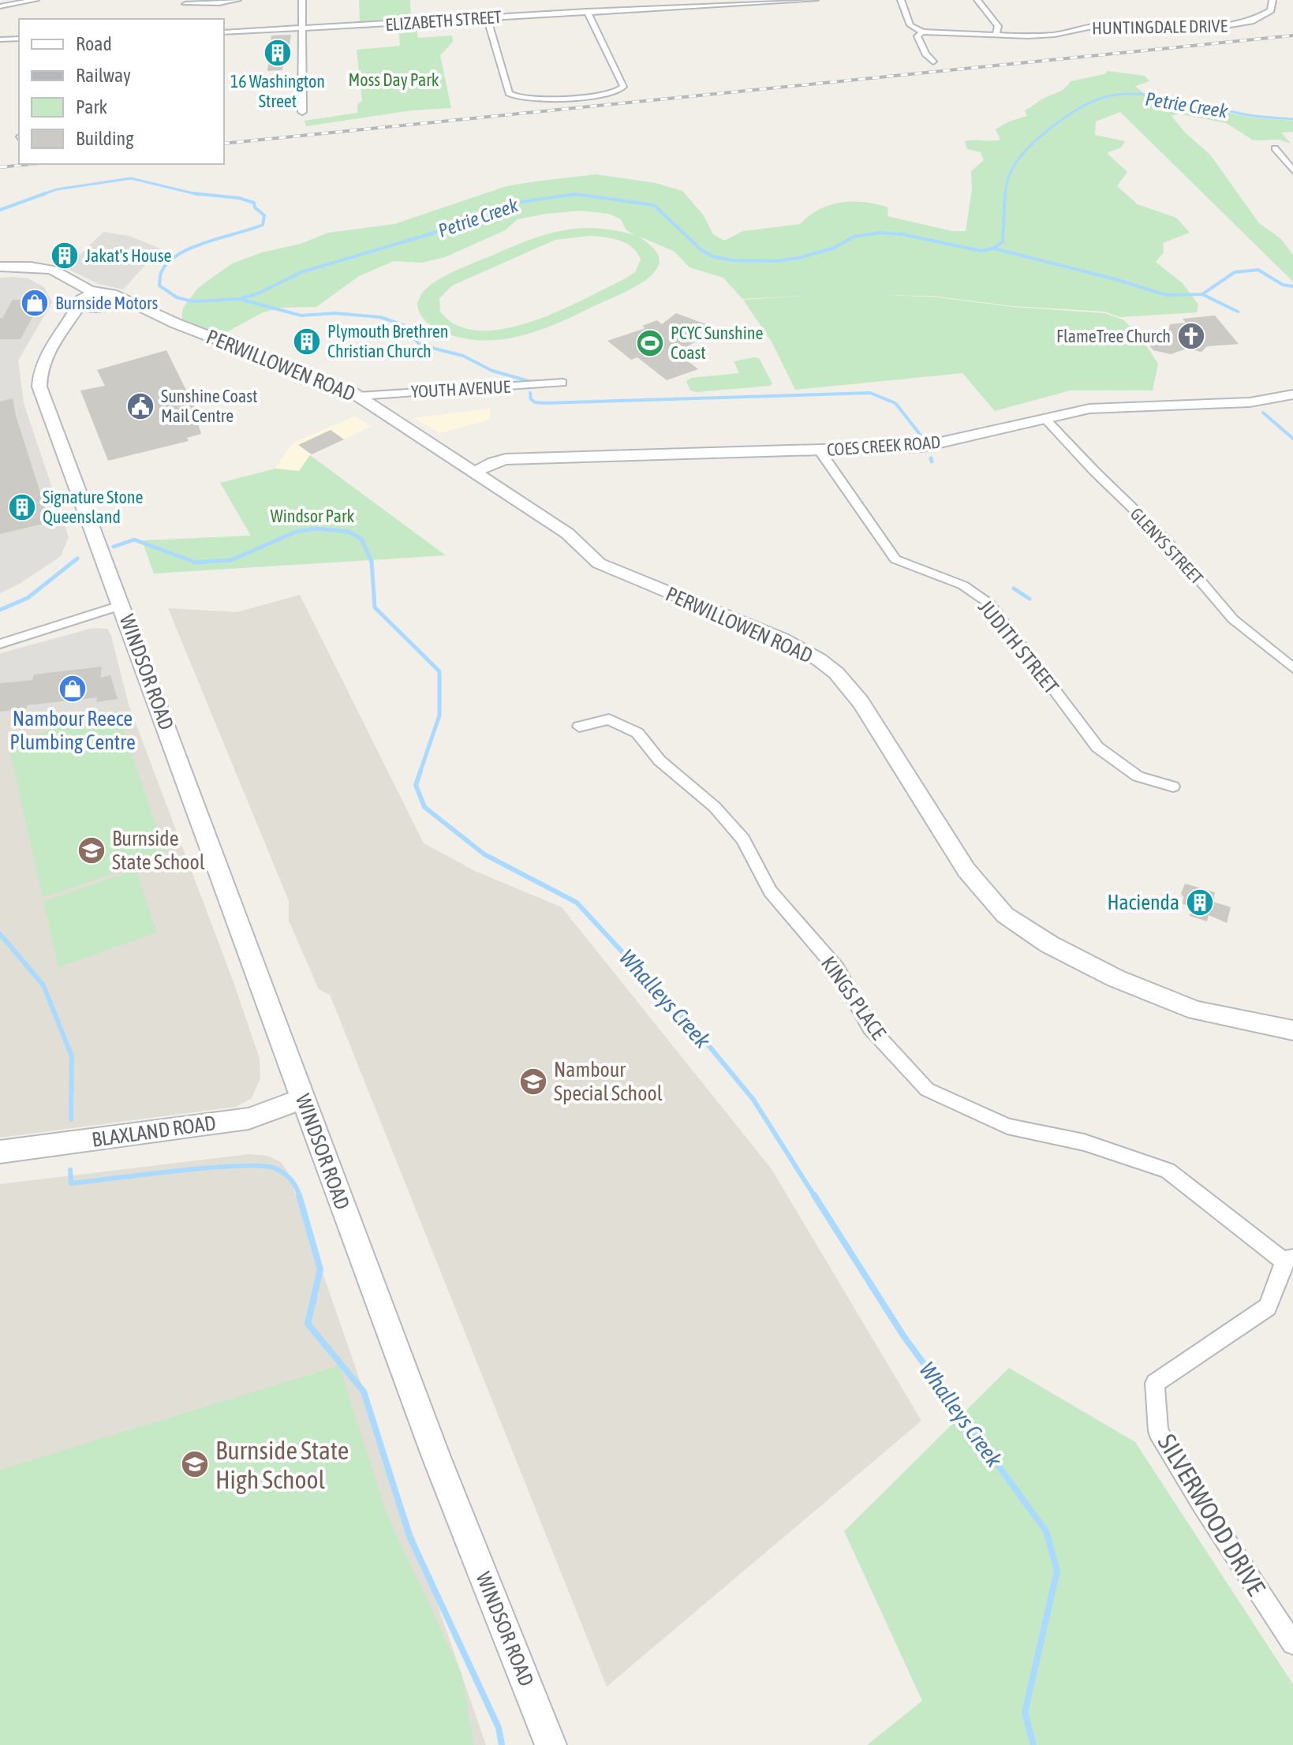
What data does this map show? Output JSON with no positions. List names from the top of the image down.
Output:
{
  "streets": {
    "street": [
      "ELIZABETH STREET",
      "HUNTINGDALE DRIVE",
      "PERWILLOWEN ROAD",
      "YOUTH AVENUE",
      "COES CREEK ROAD",
      "GLENYS STREET",
      "JUDITH STREET",
      "WINDSOR ROAD",
      "KINGS PLACE",
      "BLAXLAND ROAD",
      "SILVERWOOD DRIVE"
    ]
  },
  "crossings": [
    ["PERWILLOWEN ROAD", "YOUTH AVENUE"],
    ["PERWILLOWEN ROAD", "COES CREEK ROAD"],
    ["COES CREEK ROAD", "GLENYS STREET"],
    ["COES CREEK ROAD", "JUDITH STREET"],
    ["WINDSOR ROAD", "BLAXLAND ROAD"],
    ["KINGS PLACE", "SILVERWOOD DRIVE"]
  ],
  "water": ["Petrie Creek", "Whalleys Creek"],
  "parks": ["Moss Day Park", "Windsor Park"],
  "places": {
    "building": [
      "16 Washington Street",
      "Jakat's House",
      "Plymouth Brethren Christian Church",
      "Signature Stone Queensland",
      "Hacienda"
    ],
    "shop": ["Burnside Motors", "Nambour Reece Plumbing Centre"],
    "church": ["FlameTree Church"],
    "sports": ["PCYC Sunshine Coast"],
    "public building": ["Sunshine Coast Mail Centre"],
    "school or university": ["Burnside State School", "Nambour Special School", "Burnside State High School"]
  },
  "legend": [
    "Road",
    "Railway",
    "Park",
    "Building"
  ]
}
